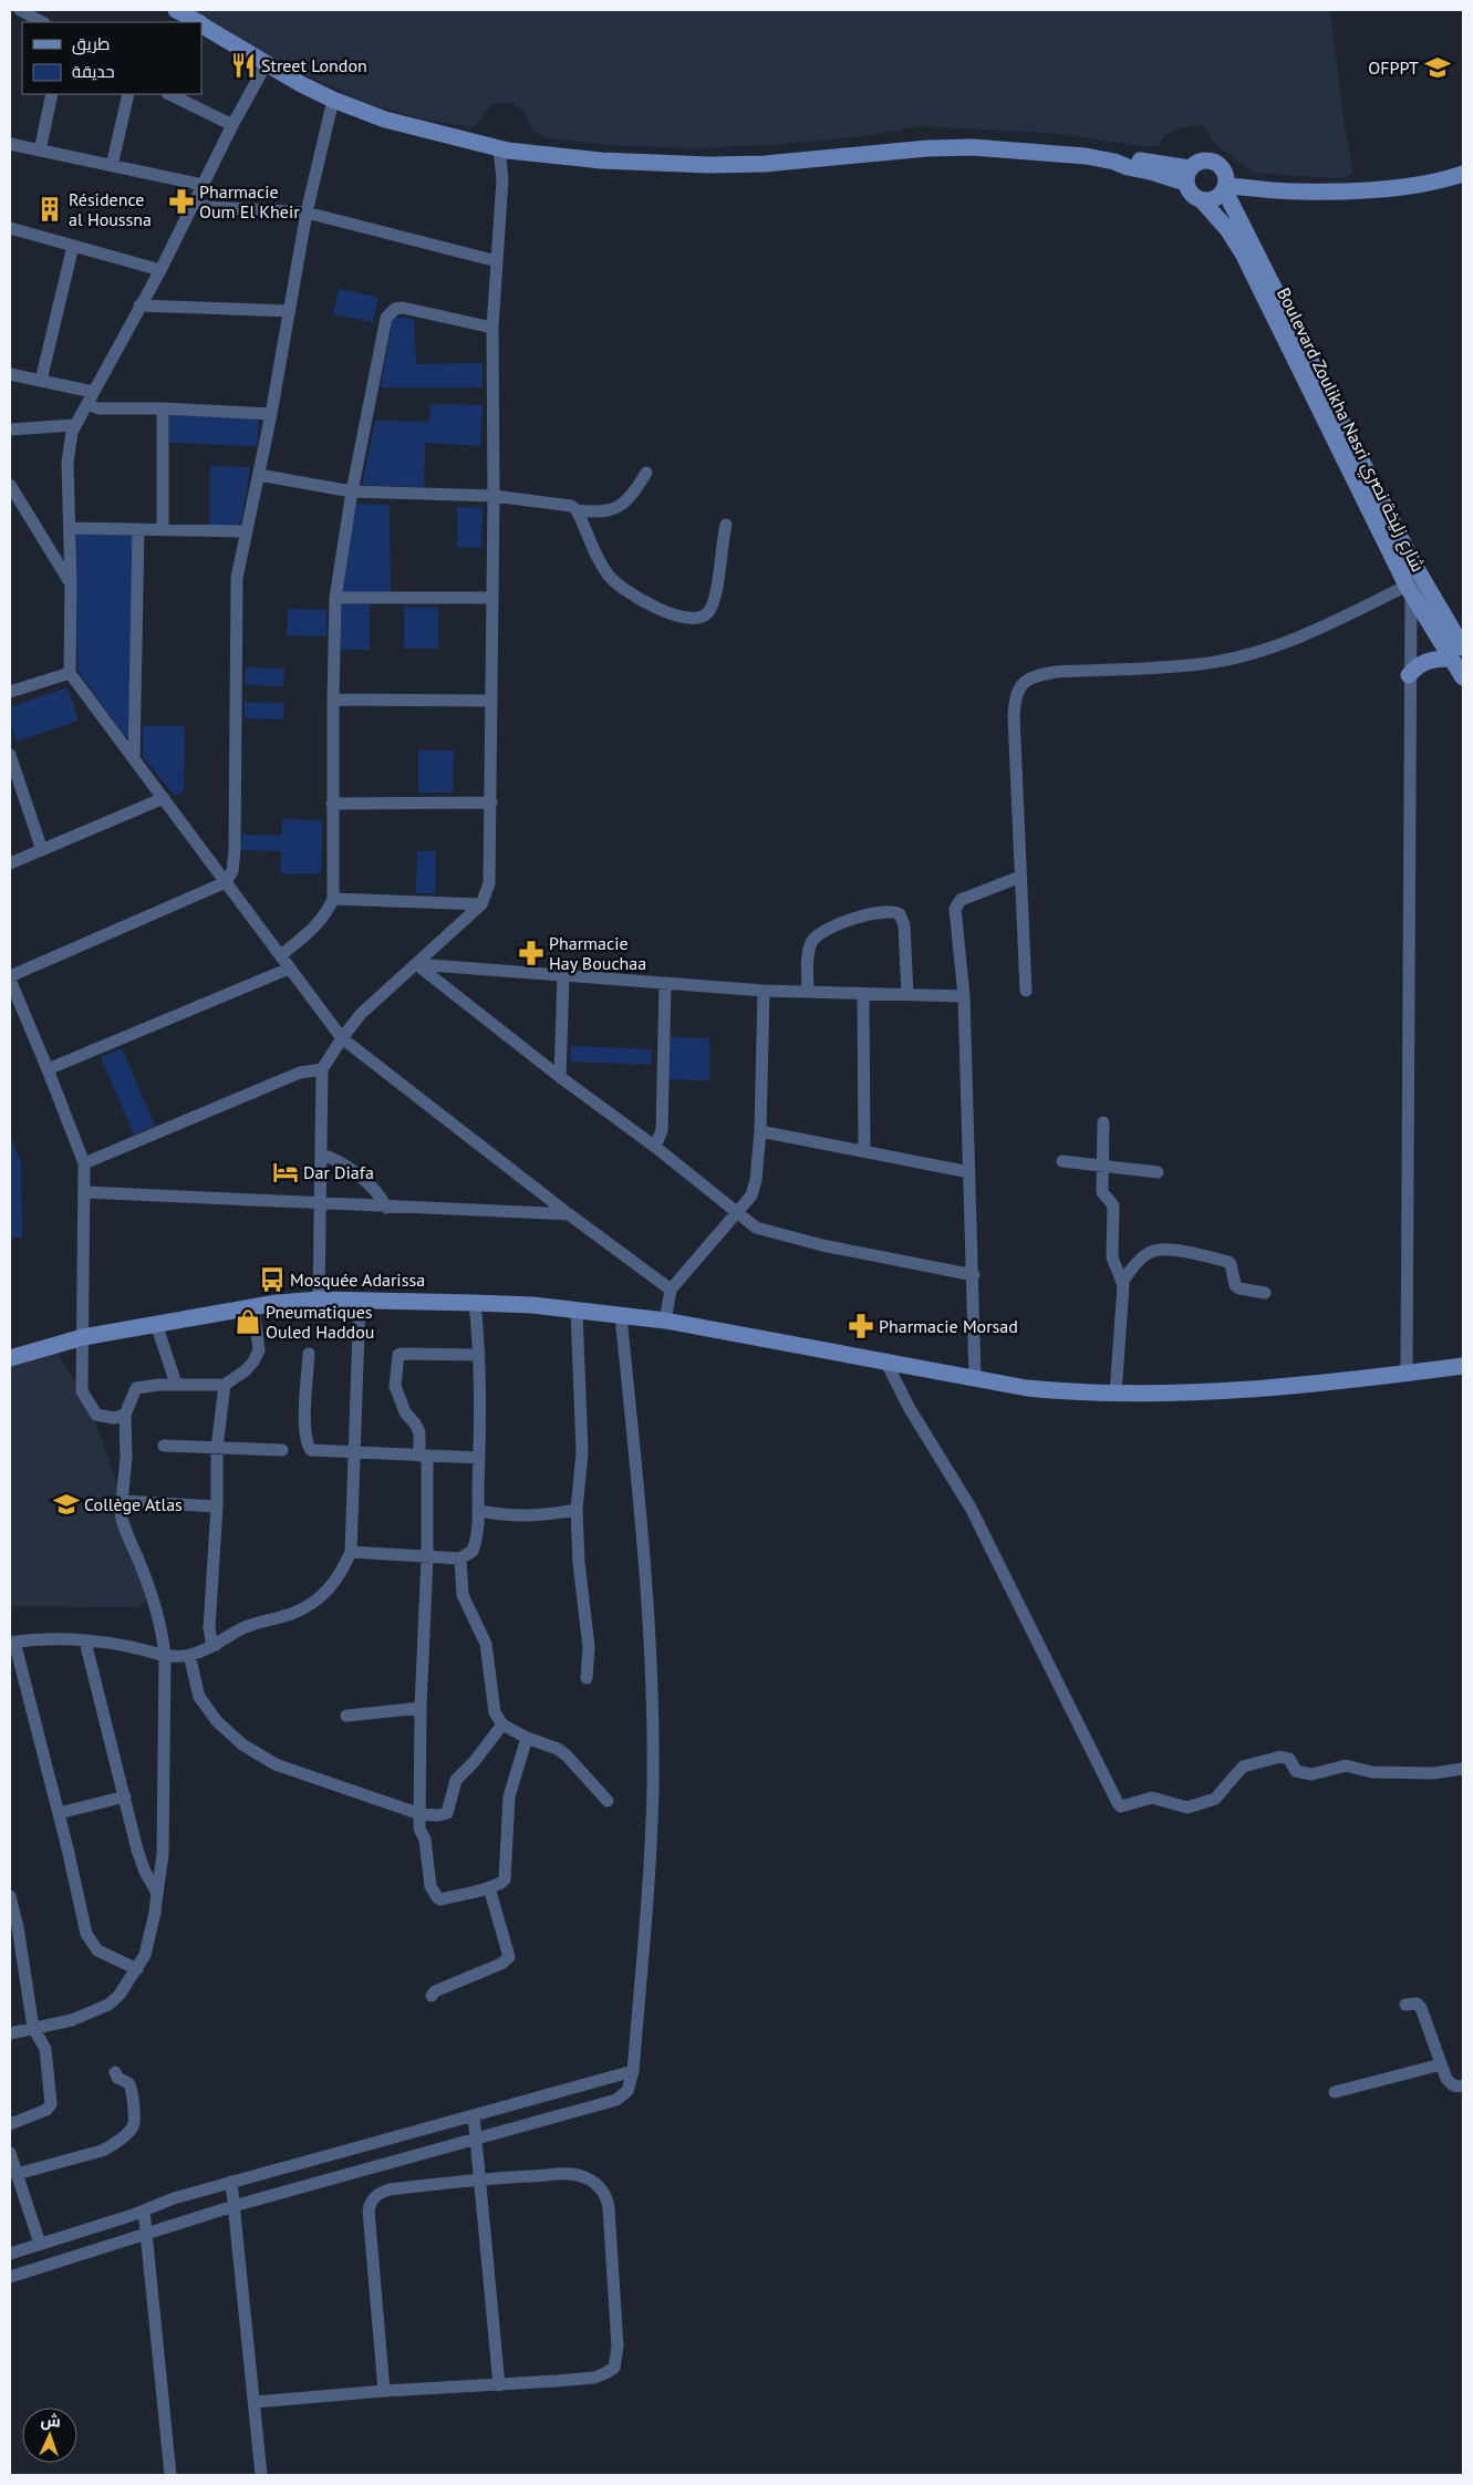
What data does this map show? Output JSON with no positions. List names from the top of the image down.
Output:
{
  "streets": {
    "street": ["Boulevard Zoulikha Nasri شارع زليخة نصري"]
  },
  "places": {
    "restaurant": ["Street London"],
    "school or university": ["OFPPT", "Collège Atlas"],
    "pharmacy": ["Pharmacie Oum El Kheir", "Pharmacie Hay Bouchaa", "Pharmacie Morsad"],
    "building": ["Résidence al Houssna"],
    "hotel": ["Dar Diafa"],
    "bus stop": ["Mosquée Adarissa"],
    "shop": ["Pneumatiques Ouled Haddou"]
  },
  "legend": ["طريق", "حديقة"],
  "north": "top"
}
